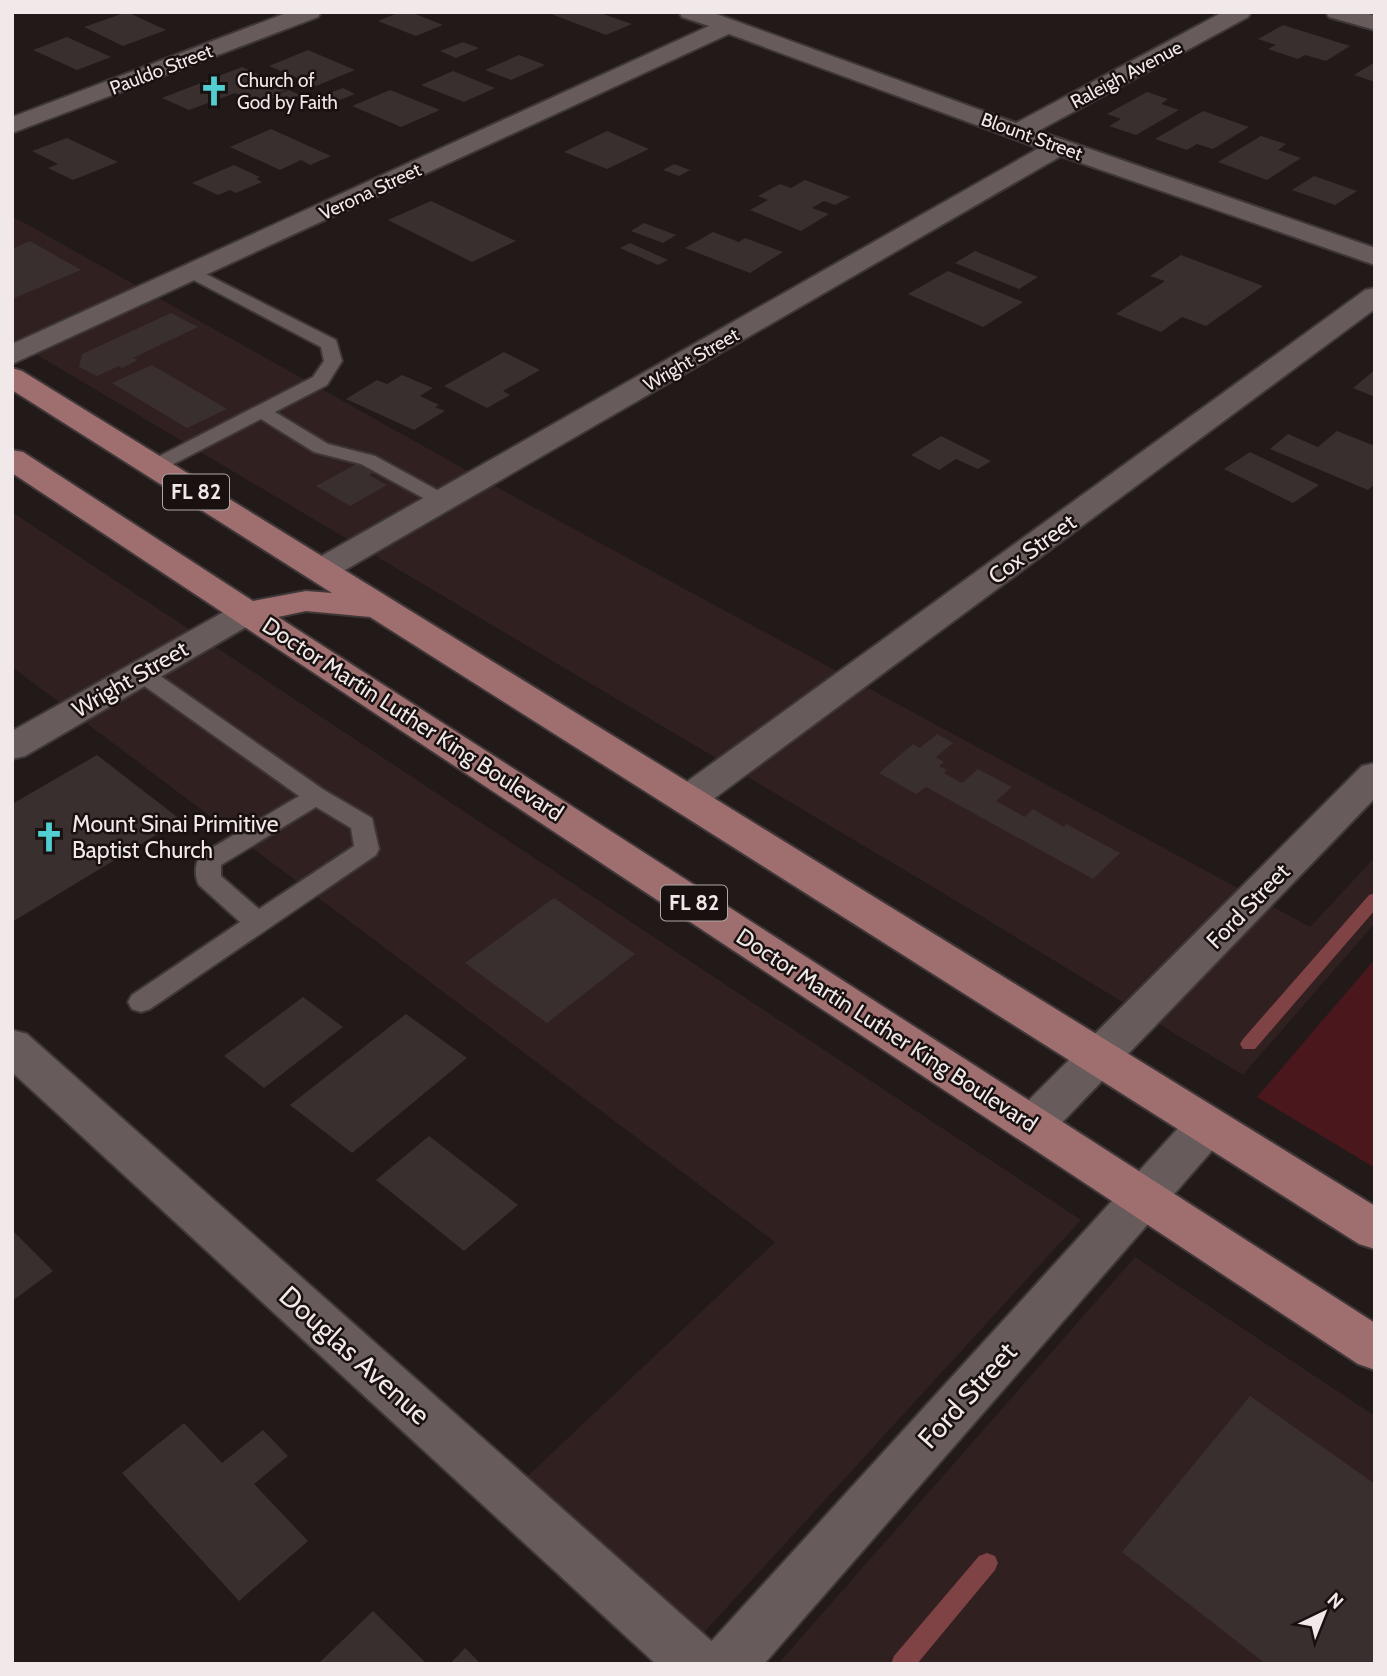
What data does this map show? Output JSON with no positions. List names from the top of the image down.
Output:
{
  "streets": {
    "main road": ["FL 82", "Doctor Martin Luther King Boulevard"],
    "street": [
      "Pauldo Street",
      "Raleigh Avenue",
      "Blount Street",
      "Verona Street",
      "Wright Street",
      "Cox Street",
      "Ford Street",
      "Douglas Avenue"
    ]
  },
  "crossings": [
    ["Raleigh Avenue", "Blount Street"],
    ["Blount Street", "Verona Street"],
    ["Blount Street", "Wright Street"],
    ["Wright Street", "FL 82"],
    ["Wright Street", "Doctor Martin Luther King Boulevard"],
    ["FL 82", "Cox Street"],
    ["FL 82", "Ford Street"],
    ["Doctor Martin Luther King Boulevard", "Ford Street"]
  ],
  "places": {
    "church": ["Church of God by Faith", "Mount Sinai Primitive Baptist Church"]
  },
  "north": "top right"
}
